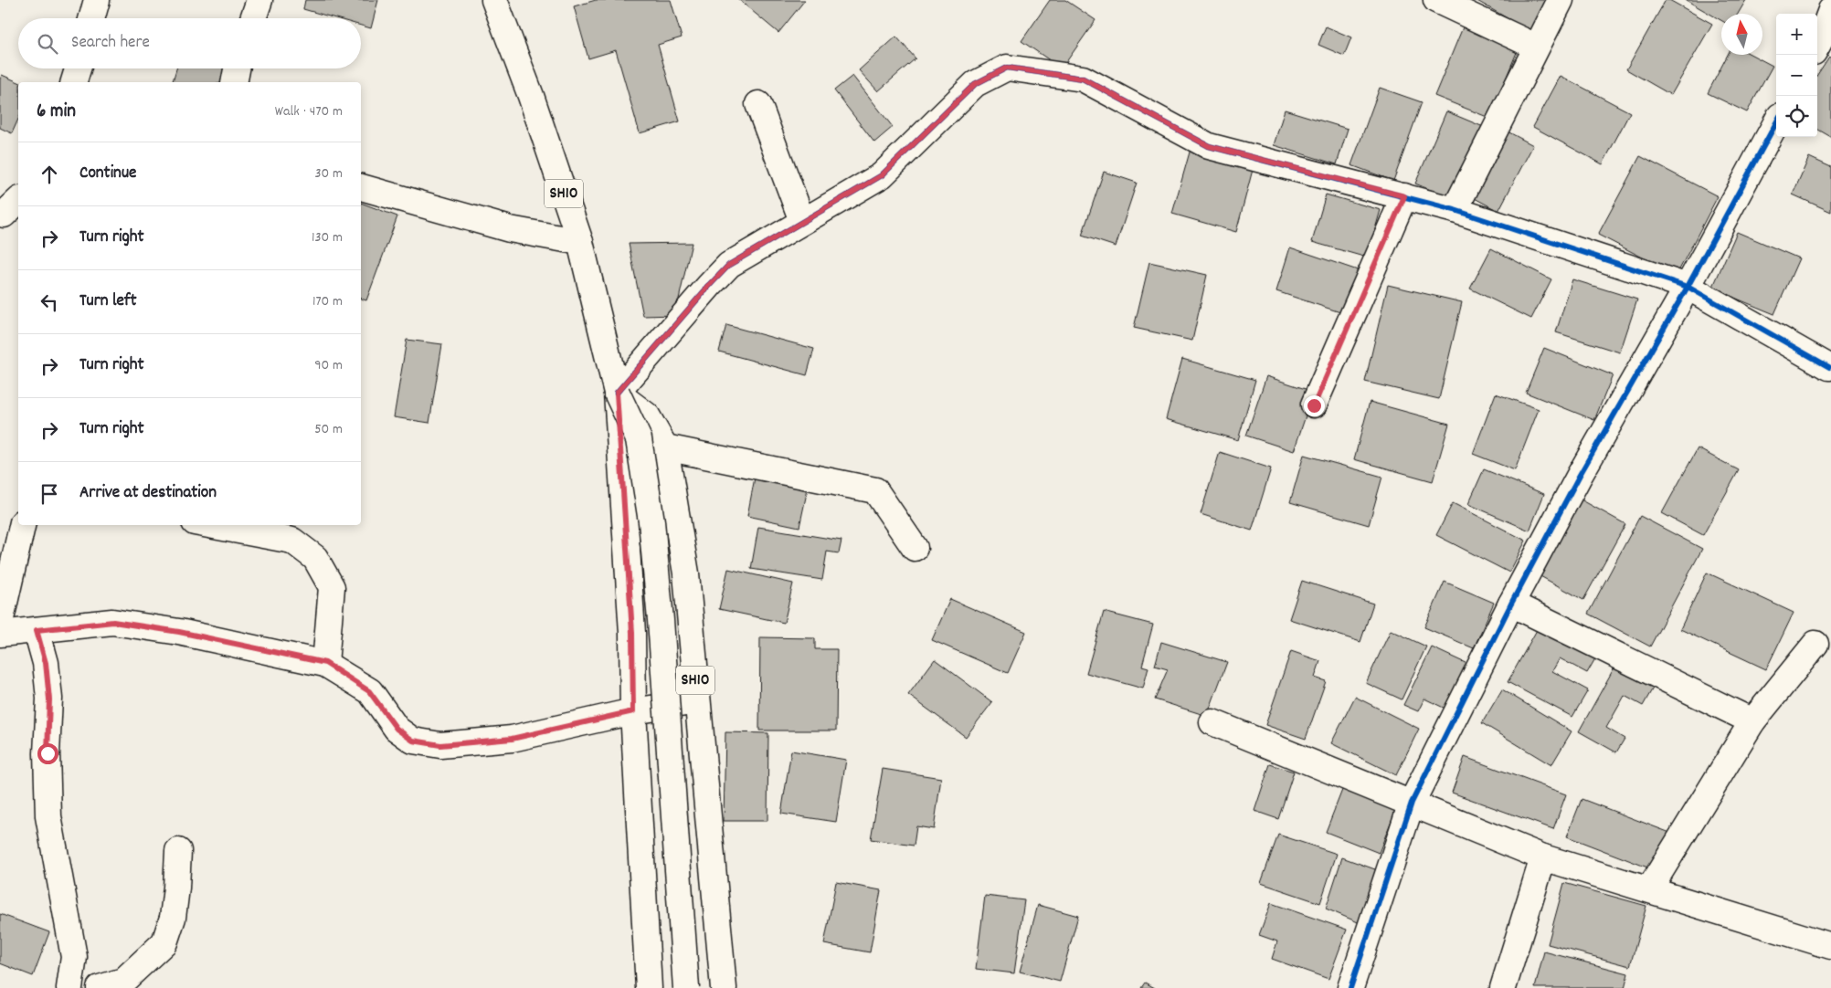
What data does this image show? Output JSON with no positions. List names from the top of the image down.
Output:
{
  "streets": {
    "street": ["SH10"]
  },
  "north": "top",
  "page": {
    "map_buttons": ["+", "−"],
    "search": "Search here",
    "heading": ["6 min", "Walk · 470 m"],
    "list": [
      ["Continue", "30 m"],
      ["Turn right", "130 m"],
      ["Turn left", "170 m"],
      ["Turn right", "90 m"],
      ["Turn right", "50 m"],
      "Arrive at destination"
    ]
  }
}
